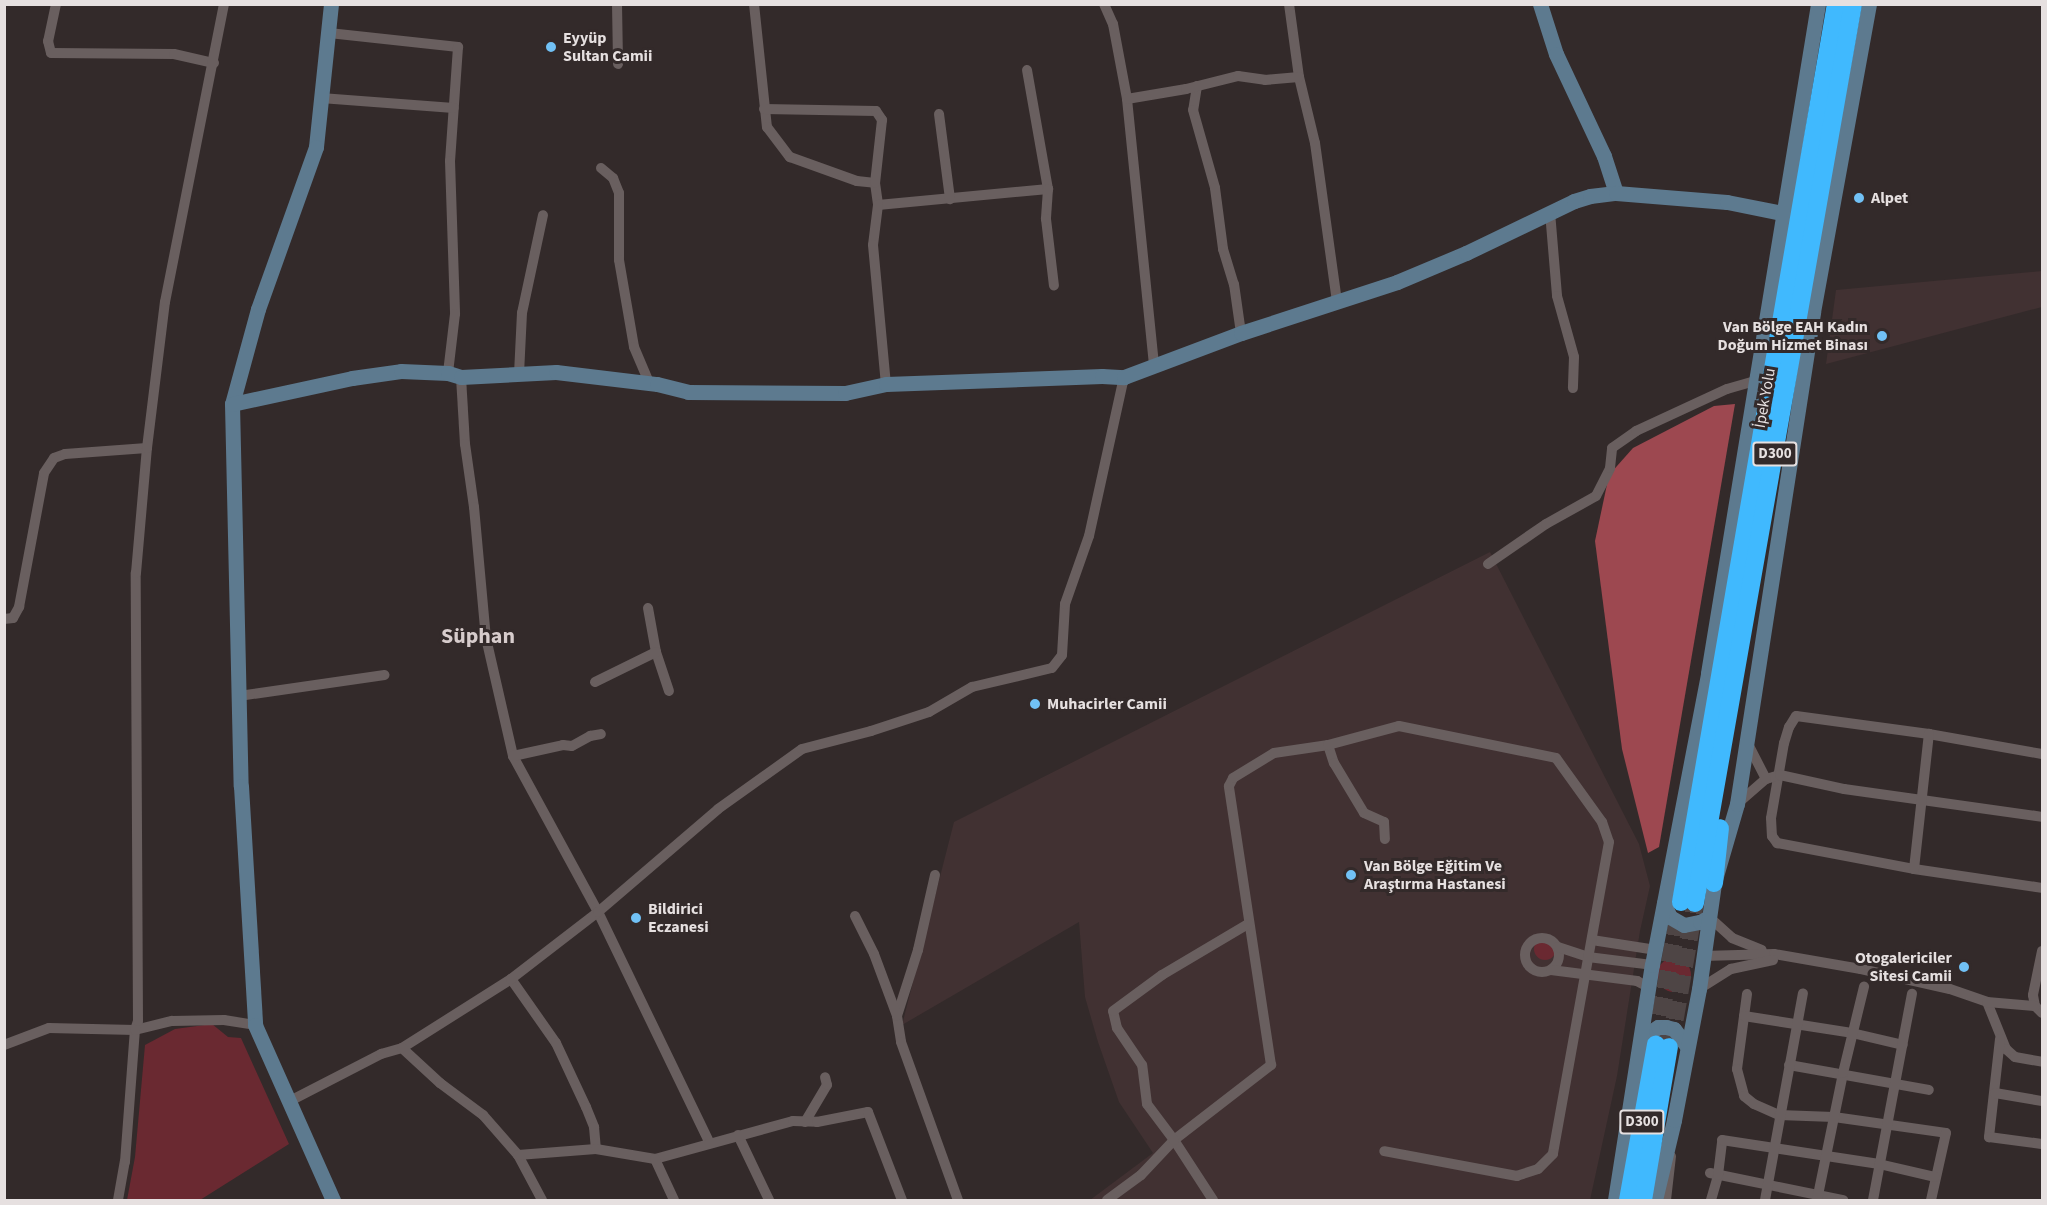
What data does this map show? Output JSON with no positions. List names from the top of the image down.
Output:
{
  "streets": {
    "highway": ["İpek Yolu", "D300"]
  },
  "districts": ["Süphan"],
  "places": [
    "Eyyüp Sultan Camii",
    "Alpet",
    "Van Bölge EAH Kadın Doğum Hizmet Binası",
    "Muhacirler Camii",
    "Van Bölge Eğitim Ve Araştırma Hastanesi",
    "Bildirici Eczanesi",
    "Otogalericiler Sitesi Camii"
  ]
}
